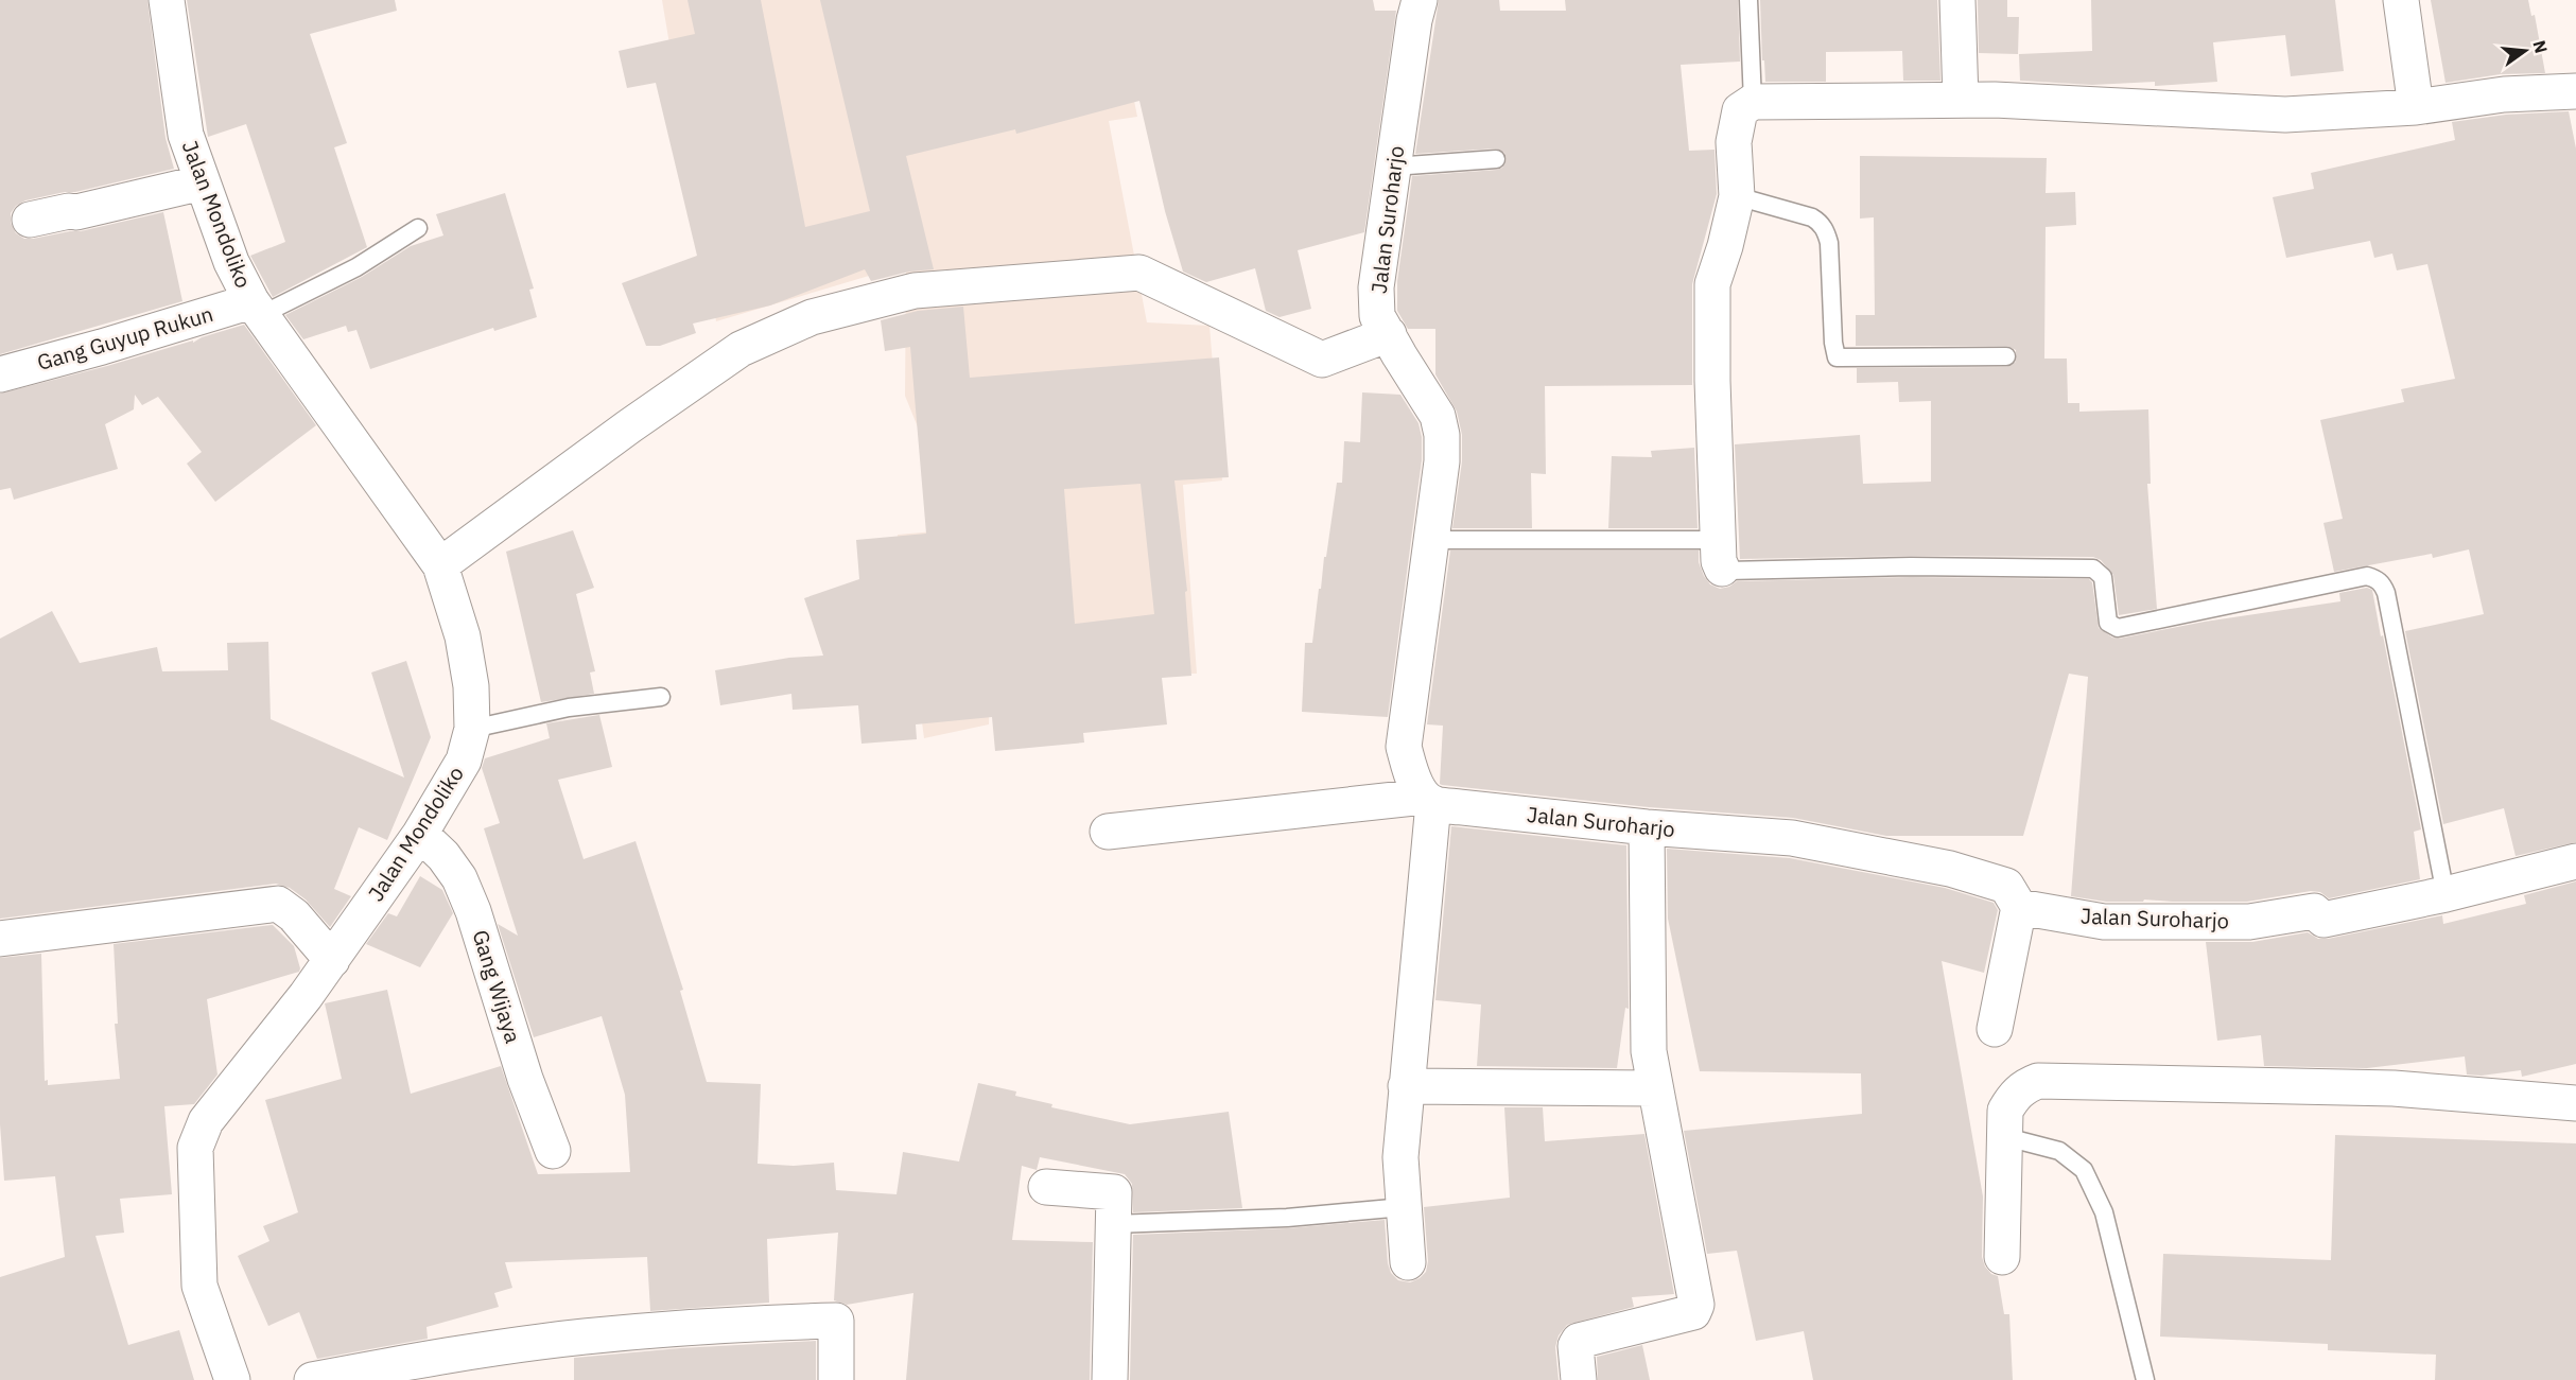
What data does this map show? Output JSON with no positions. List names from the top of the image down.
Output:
{
  "streets": {
    "street": [
      "Jalan Mondoliko",
      "Jalan Suroharjo",
      "Gang Guyup Rukun",
      "Gang Wijaya"
    ]
  },
  "crossings": [
    ["Jalan Mondoliko", "Gang Guyup Rukun"],
    ["Jalan Mondoliko", "Gang Wijaya"]
  ],
  "north": "right"
}
